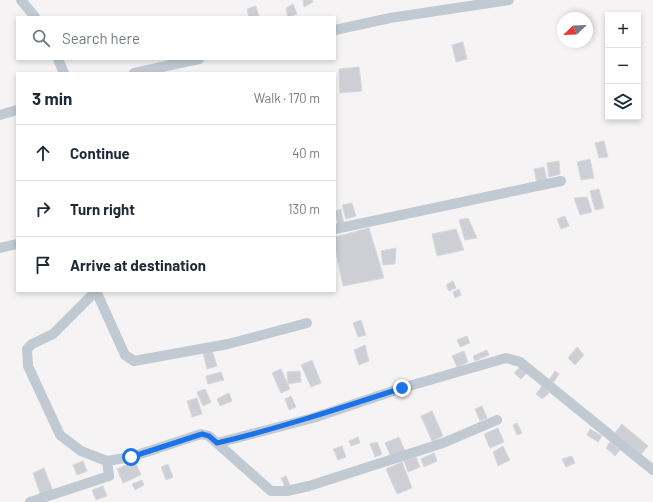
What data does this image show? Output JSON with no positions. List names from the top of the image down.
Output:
{
  "north": "bottom left",
  "page": {
    "map_buttons": ["+", "−"],
    "search": "Search here",
    "heading": ["3 min", "Walk · 170 m"],
    "list": [
      ["Continue", "40 m"],
      ["Turn right", "130 m"],
      "Arrive at destination"
    ]
  }
}
